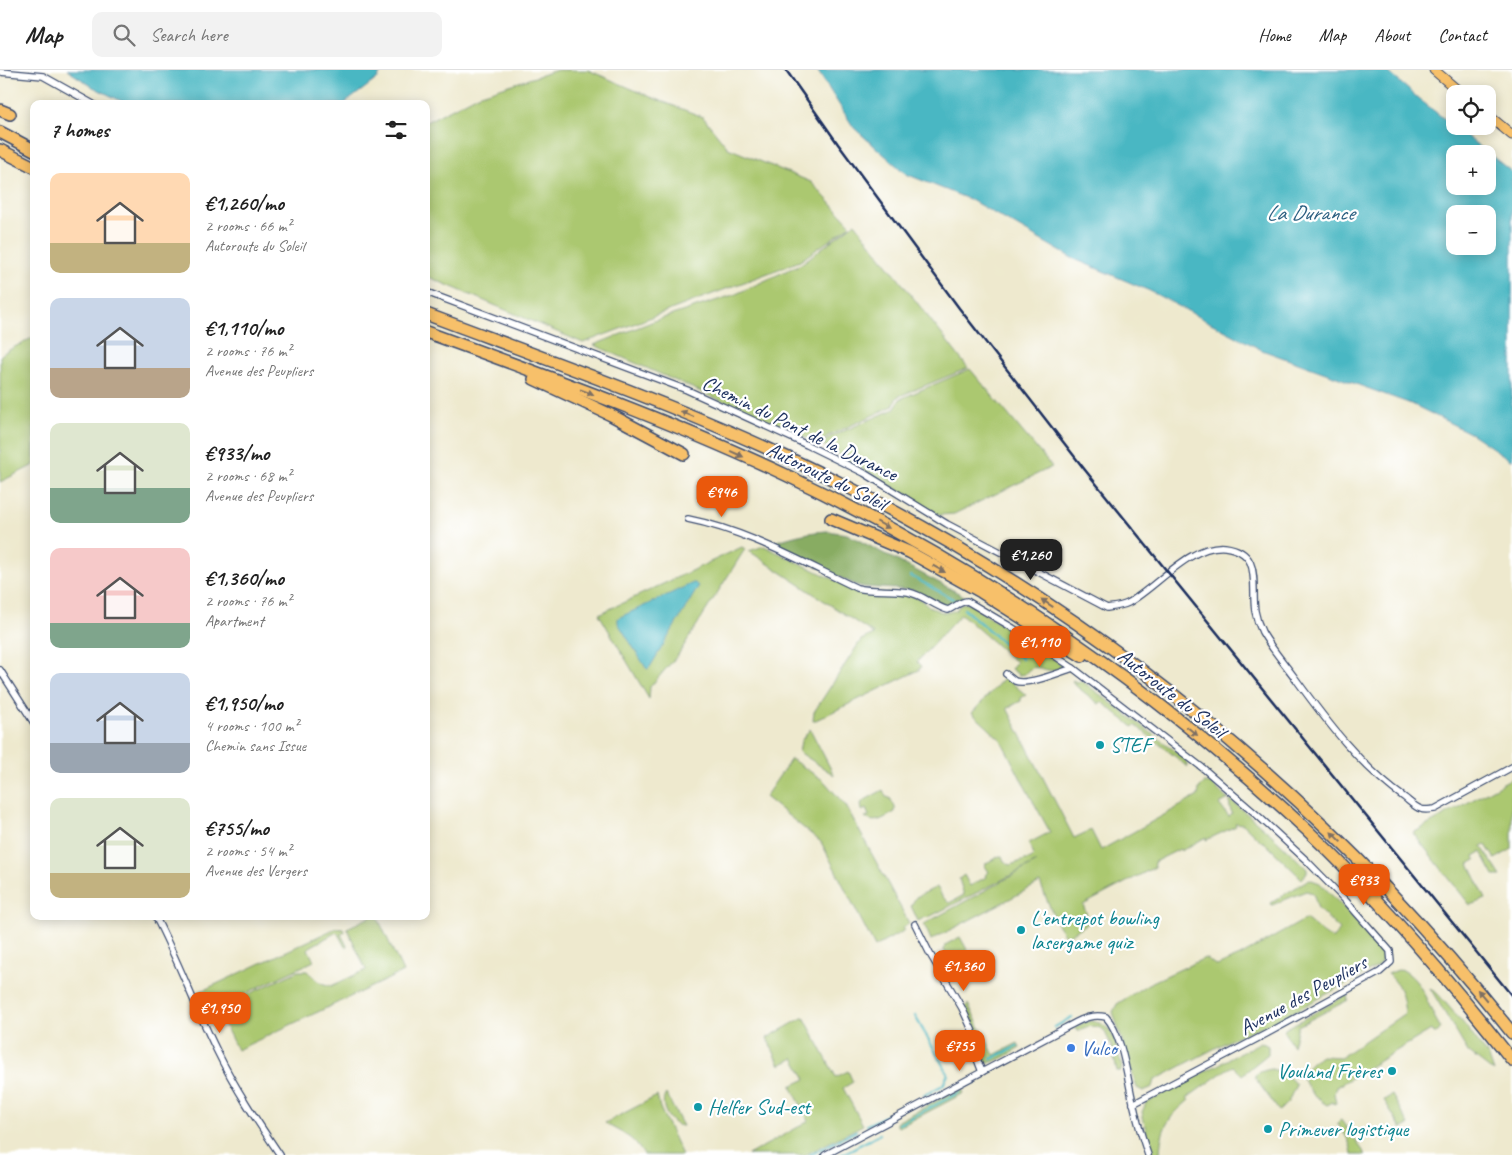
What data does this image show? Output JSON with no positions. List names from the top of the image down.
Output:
{
  "streets": {
    "highway": ["Autoroute du Soleil"],
    "street": ["Chemin du Pont de la Durance", "Avenue des Peupliers"]
  },
  "water": ["La Durance"],
  "places": [
    "STEF",
    "L'entrepot bowling lasergame quiz",
    "Vulco",
    "Vouland Frères",
    "Helfer Sud-est",
    "Primever logistique"
  ],
  "page": {
    "header": "Map",
    "search": "Search here",
    "nav": [
      "Home",
      "Map",
      "About",
      "Contact"
    ],
    "map_buttons": ["+", "−"],
    "heading": "7 homes",
    "list": [
      {
        "name": "€1,260/mo",
        "note": "2 rooms · 66 m² · Autoroute du Soleil"
      },
      {
        "name": "€1,110/mo",
        "note": "2 rooms · 76 m² · Avenue des Peupliers"
      },
      {
        "name": "€933/mo",
        "note": "2 rooms · 68 m² · Avenue des Peupliers"
      },
      {
        "name": "€1,360/mo",
        "note": "2 rooms · 76 m² · Apartment"
      },
      {
        "name": "€1,950/mo",
        "note": "4 rooms · 100 m² · Chemin sans Issue"
      },
      {
        "name": "€755/mo",
        "note": "2 rooms · 54 m² · Avenue des Vergers"
      }
    ],
    "price": [
      "€946",
      "€1,260",
      "€1,110",
      "€933",
      "€1,360",
      "€1,950",
      "€755"
    ]
  }
}
